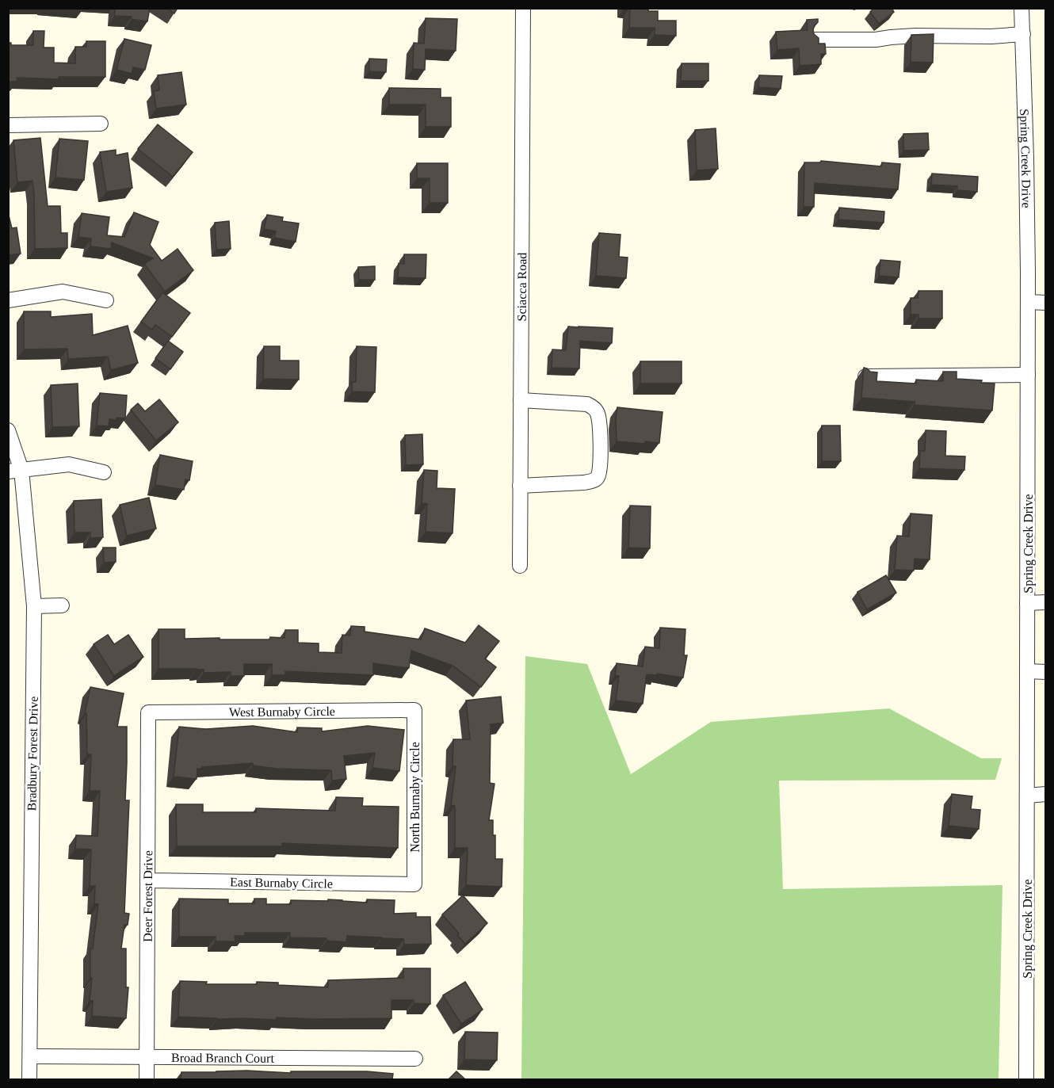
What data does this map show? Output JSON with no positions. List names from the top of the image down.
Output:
{
  "streets": {
    "street": [
      "Spring Creek Drive",
      "Sciacca Road",
      "West Burnaby Circle",
      "Bradbury Forest Drive",
      "North Burnaby Circle",
      "East Burnaby Circle",
      "Deer Forest Drive",
      "Broad Branch Court"
    ]
  },
  "crossings": [
    ["West Burnaby Circle", "North Burnaby Circle"],
    ["West Burnaby Circle", "Deer Forest Drive"],
    ["Bradbury Forest Drive", "Broad Branch Court"],
    ["North Burnaby Circle", "East Burnaby Circle"],
    ["East Burnaby Circle", "Deer Forest Drive"],
    ["Deer Forest Drive", "Broad Branch Court"]
  ]
}
